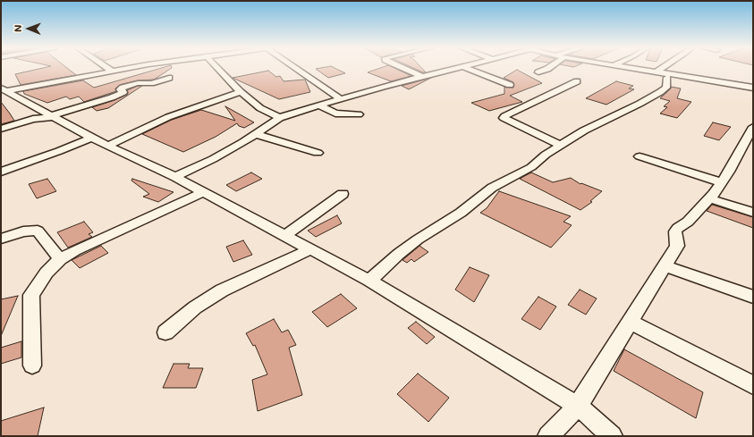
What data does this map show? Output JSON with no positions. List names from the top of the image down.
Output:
{
  "north": "left"
}
